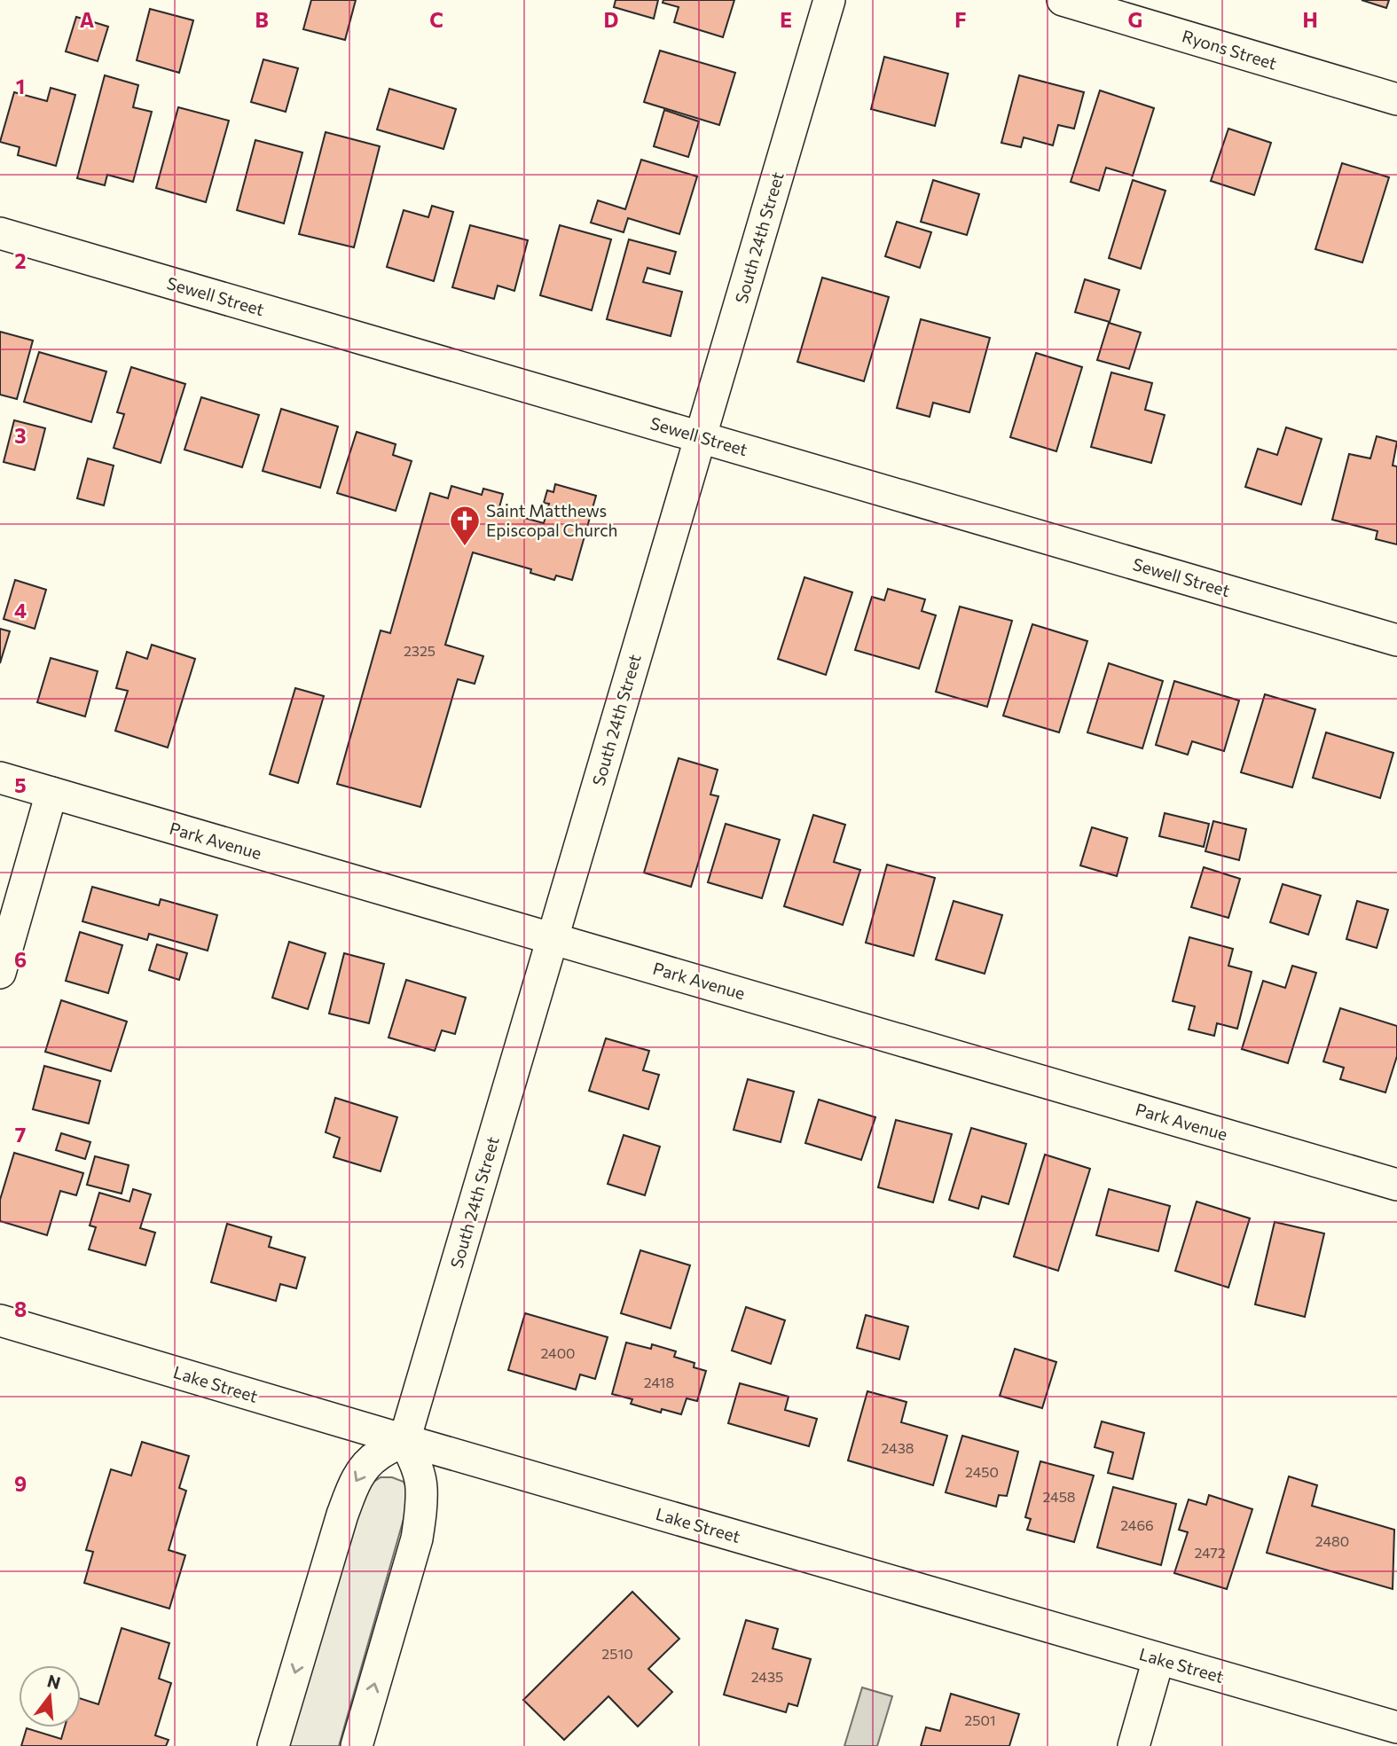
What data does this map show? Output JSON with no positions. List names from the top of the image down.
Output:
{
  "streets": {
    "street": [
      "Ryons Street",
      "South 24th Street",
      "Sewell Street",
      "Park Avenue",
      "Lake Street"
    ]
  },
  "crossings": [
    ["South 24th Street", "Sewell Street"],
    ["South 24th Street", "Park Avenue"],
    ["South 24th Street", "Lake Street"]
  ],
  "places": {
    "church": ["Saint Matthews Episcopal Church"]
  },
  "house_numbers": [
    "2325",
    "2400",
    "2418",
    "2438",
    "2450",
    "2458",
    "2466",
    "2480",
    "2472",
    "2510",
    "2435",
    "2501"
  ],
  "north": "top",
  "grid": {
    "columns": [
      "A",
      "B",
      "C",
      "D",
      "E",
      "F",
      "G",
      "H"
    ],
    "rows": [
      "1",
      "2",
      "3",
      "4",
      "5",
      "6",
      "7",
      "8",
      "9"
    ]
  }
}
